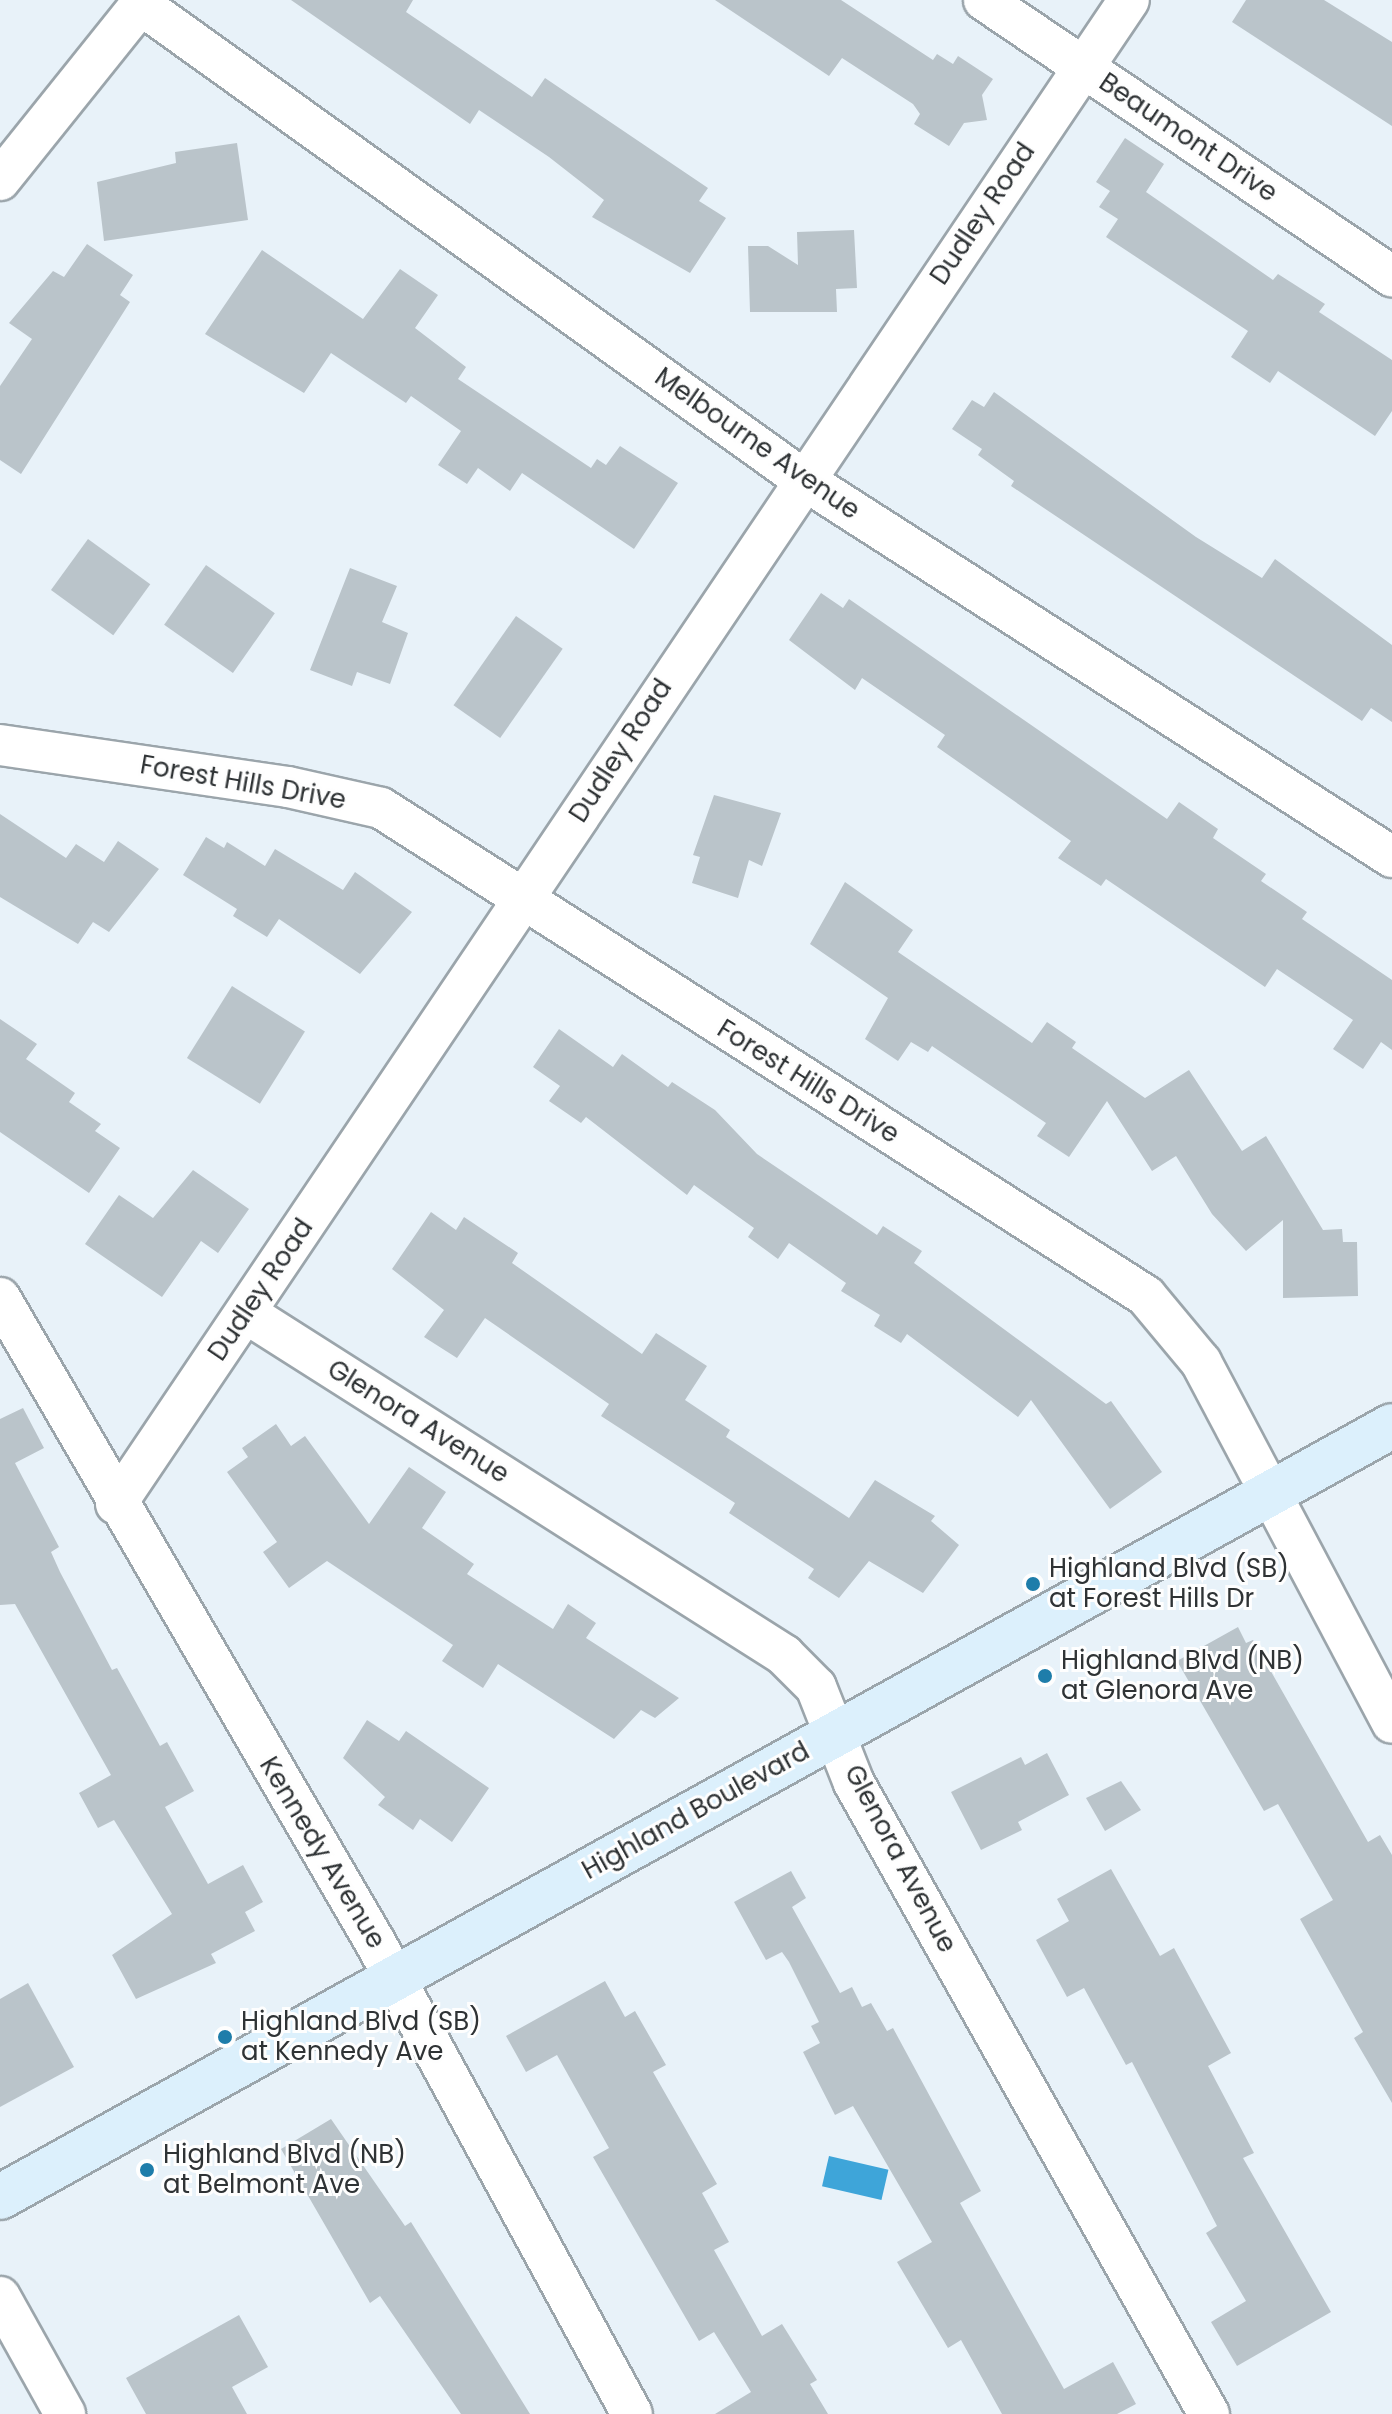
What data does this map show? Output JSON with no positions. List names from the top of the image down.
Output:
{
  "streets": {
    "street": [
      "Beaumont Drive",
      "Dudley Road",
      "Melbourne Avenue",
      "Forest Hills Drive",
      "Glenora Avenue",
      "Highland Boulevard",
      "Kennedy Avenue"
    ]
  },
  "crossings": [
    ["Beaumont Drive", "Dudley Road"],
    ["Dudley Road", "Melbourne Avenue"],
    ["Dudley Road", "Forest Hills Drive"],
    ["Dudley Road", "Glenora Avenue"],
    ["Dudley Road", "Kennedy Avenue"],
    ["Forest Hills Drive", "Highland Boulevard"],
    ["Glenora Avenue", "Highland Boulevard"],
    ["Highland Boulevard", "Kennedy Avenue"]
  ],
  "places": [
    "Highland Blvd (SB) at Forest Hills Dr",
    "Highland Blvd (NB) at Glenora Ave",
    "Highland Blvd (SB) at Kennedy Ave",
    "Highland Blvd (NB) at Belmont Ave"
  ]
}
